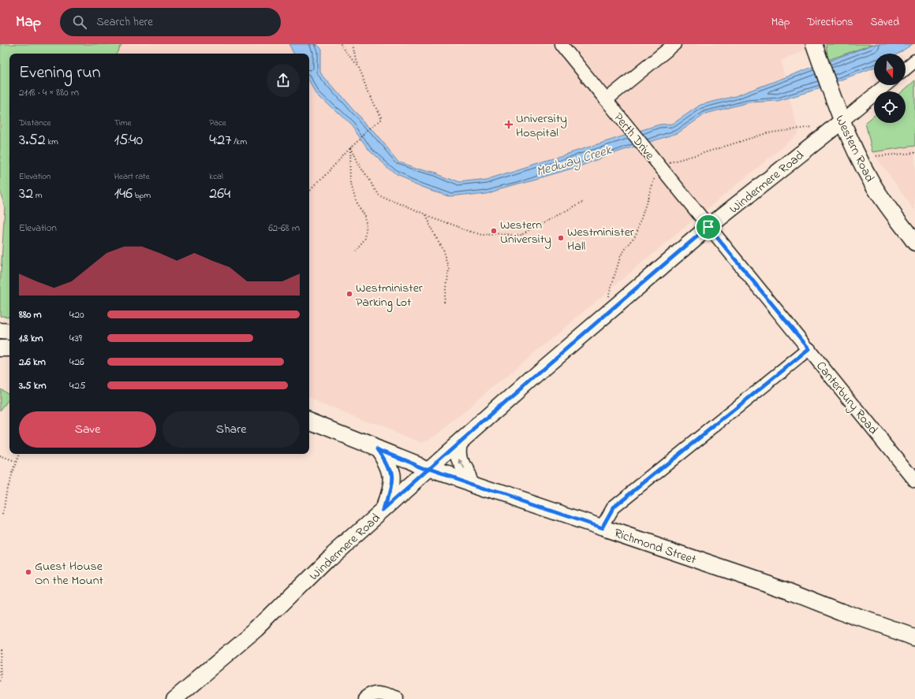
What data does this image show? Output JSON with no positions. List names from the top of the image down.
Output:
{
  "streets": {
    "main road": ["Western Road", "Windermere Road", "Richmond Street"],
    "street": ["Perth Drive", "Canterbury Road"]
  },
  "crossings": [
    ["Perth Drive", "Windermere Road"],
    ["Perth Drive", "Canterbury Road"],
    ["Western Road", "Windermere Road"],
    ["Windermere Road", "Canterbury Road"],
    ["Windermere Road", "Richmond Street"]
  ],
  "water": ["Medway Creek"],
  "places": {
    "health": ["University Hospital"],
    "other": [
      "Western University",
      "Westminister Hall",
      "Westminister Parking Lot",
      "Guest House On the Mount"
    ]
  },
  "north": "bottom",
  "page": {
    "header": "Map",
    "search": "Search here",
    "nav": ["Map", "Directions", "Saved"],
    "heading": ["Evening run", "21:18 · 4 × 880 m"],
    "stats": [
      ["Distance", "3.52 km"],
      ["Time", "15:40"],
      ["Pace", "4:27 /km"],
      ["Elevation", "32 m"],
      ["Heart rate", "146 bpm"],
      ["kcal", "264"]
    ],
    "chart": ["Elevation", "62–68 m"],
    "list": [
      {
        "name": "880 m",
        "note": "4:20"
      },
      {
        "name": "1.8 km",
        "note": "4:39"
      },
      {
        "name": "2.6 km",
        "note": "4:26"
      },
      {
        "name": "3.5 km",
        "note": "4:25"
      }
    ],
    "buttons": ["Save", "Share"]
  }
}
